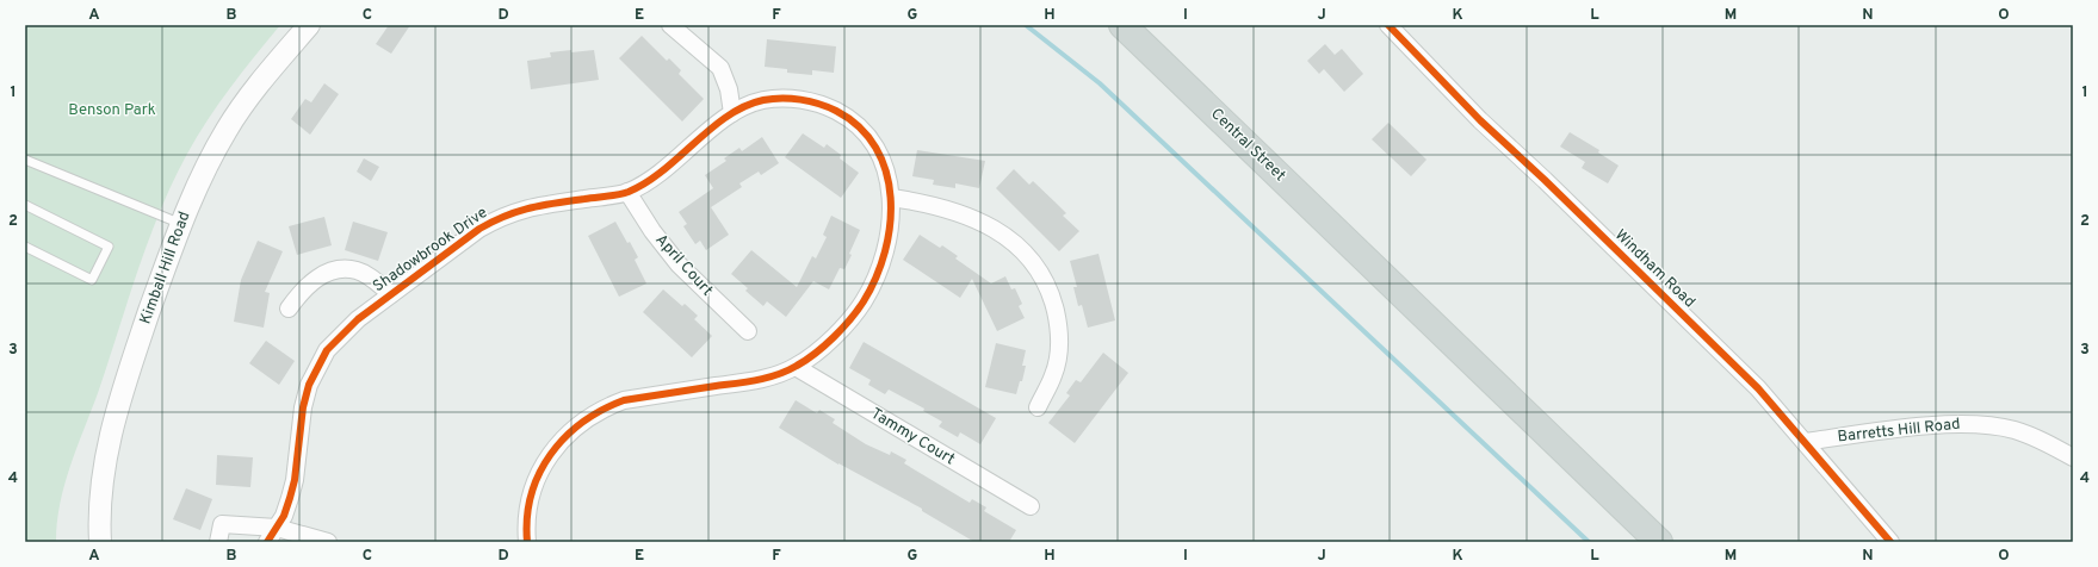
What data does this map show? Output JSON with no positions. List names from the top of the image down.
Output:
{
  "streets": {
    "main road": ["Central Street"],
    "street": [
      "Shadowbrook Drive",
      "April Court",
      "Kimball Hill Road",
      "Windham Road",
      "Barretts Hill Road",
      "Tammy Court"
    ]
  },
  "crossings": [
    ["Shadowbrook Drive", "April Court"],
    ["Shadowbrook Drive", "Tammy Court"],
    ["Windham Road", "Barretts Hill Road"]
  ],
  "parks": ["Benson Park"],
  "grid": {
    "columns": [
      "A",
      "B",
      "C",
      "D",
      "E",
      "F",
      "G",
      "H",
      "I",
      "J",
      "K",
      "L",
      "M",
      "N",
      "O"
    ],
    "rows": [
      "1",
      "2",
      "3",
      "4"
    ]
  }
}
